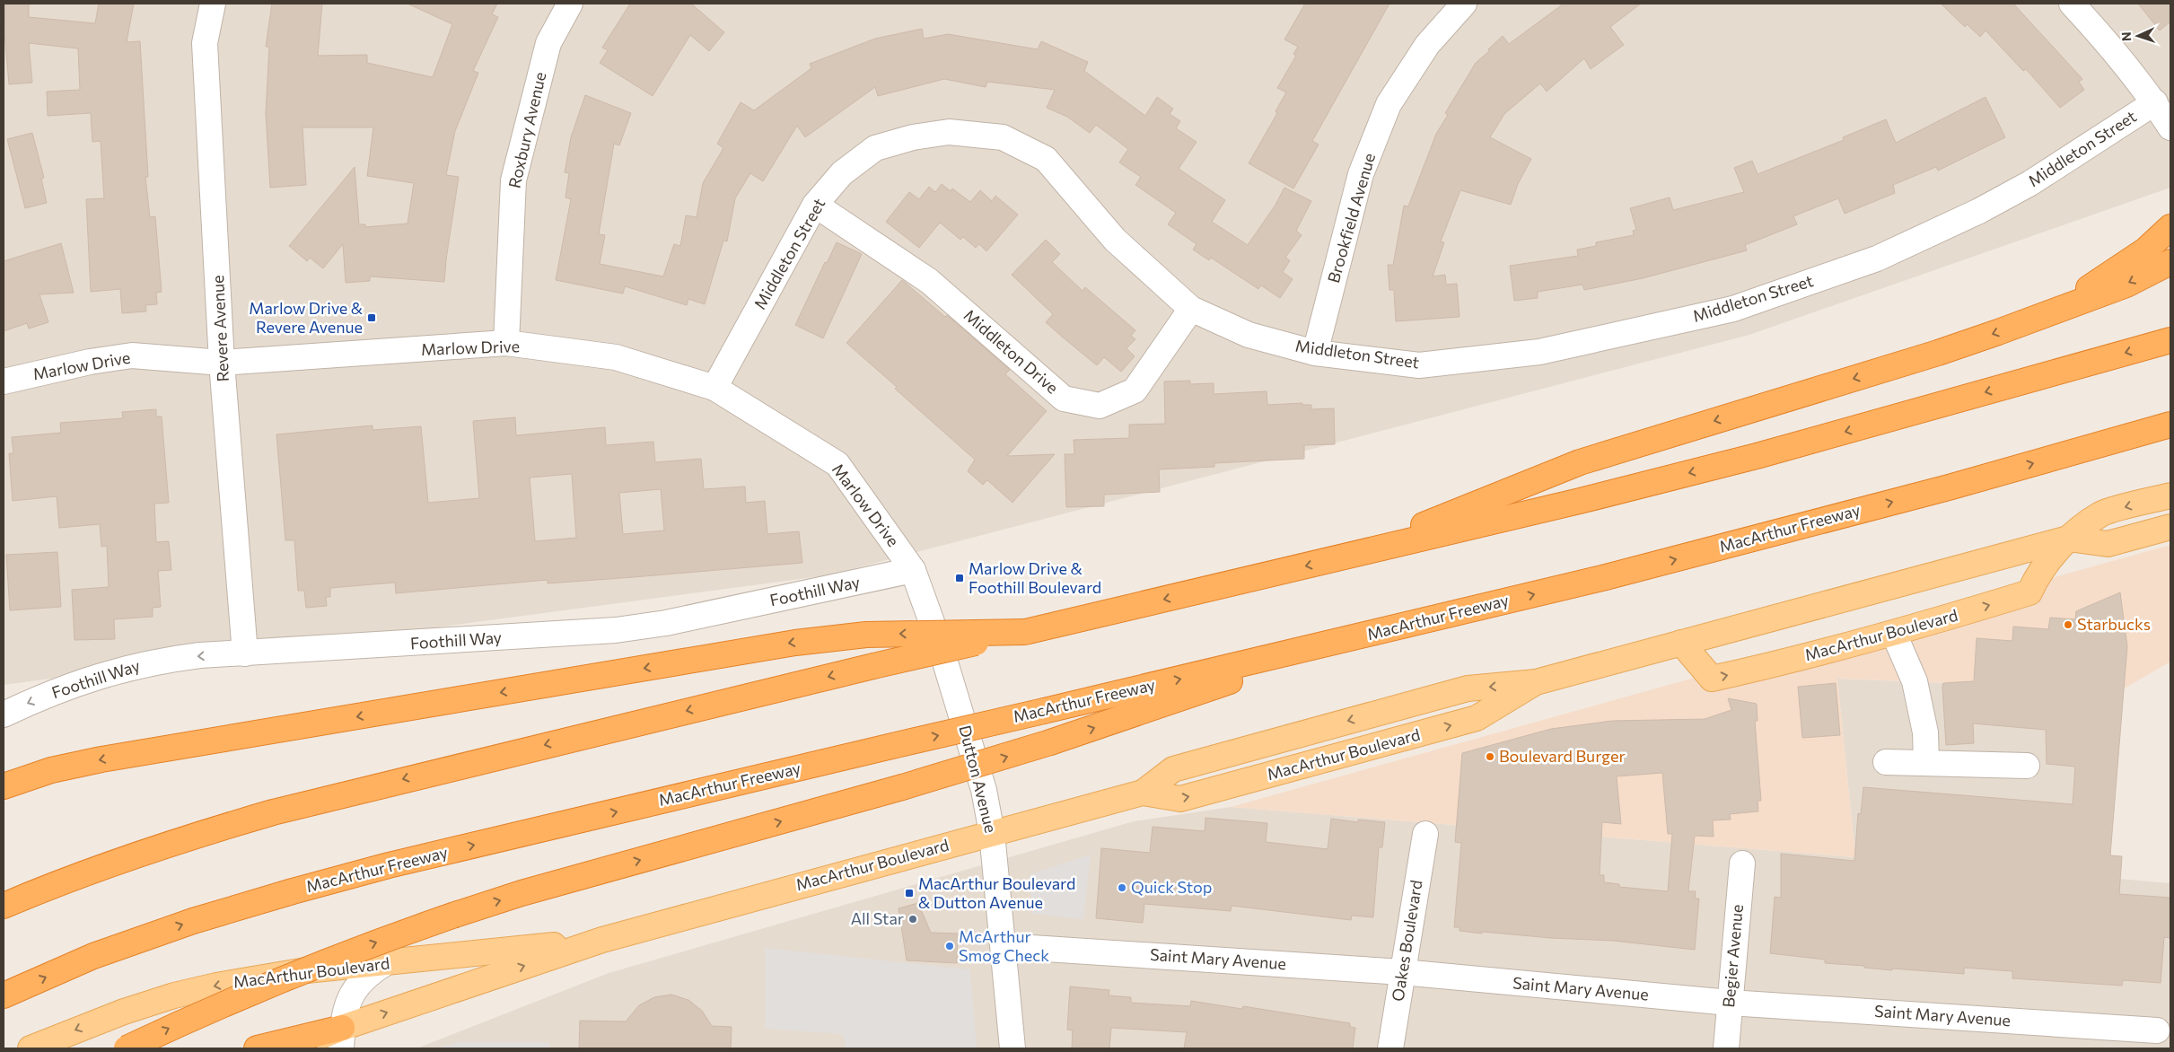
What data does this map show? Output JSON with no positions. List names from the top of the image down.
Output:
{
  "streets": {
    "highway": ["MacArthur Freeway"],
    "main road": ["MacArthur Boulevard"],
    "street": [
      "Roxbury Avenue",
      "Middleton Street",
      "Brookfield Avenue",
      "Revere Avenue",
      "Marlow Drive",
      "Middleton Drive",
      "Foothill Way",
      "Dutton Avenue",
      "Oakes Boulevard",
      "Begier Avenue",
      "Saint Mary Avenue"
    ]
  },
  "crossings": [
    ["Roxbury Avenue", "Marlow Drive"],
    ["Middleton Street", "Brookfield Avenue"],
    ["Middleton Street", "Marlow Drive"],
    ["Middleton Street", "Middleton Drive"],
    ["Revere Avenue", "Marlow Drive"],
    ["Revere Avenue", "Foothill Way"],
    ["Marlow Drive", "Foothill Way"],
    ["Marlow Drive", "Dutton Avenue"],
    ["Foothill Way", "Dutton Avenue"],
    ["MacArthur Boulevard", "Dutton Avenue"],
    ["Dutton Avenue", "Saint Mary Avenue"],
    ["Oakes Boulevard", "Saint Mary Avenue"],
    ["Begier Avenue", "Saint Mary Avenue"]
  ],
  "places": {
    "transit": ["Marlow Drive & Revere Avenue", "Marlow Drive & Foothill Boulevard", "MacArthur Boulevard & Dutton Avenue"],
    "other": [
      "Starbucks",
      "Boulevard Burger",
      "Quick Stop",
      "All Star",
      "McArthur Smog Check"
    ]
  },
  "north": "left"
}
